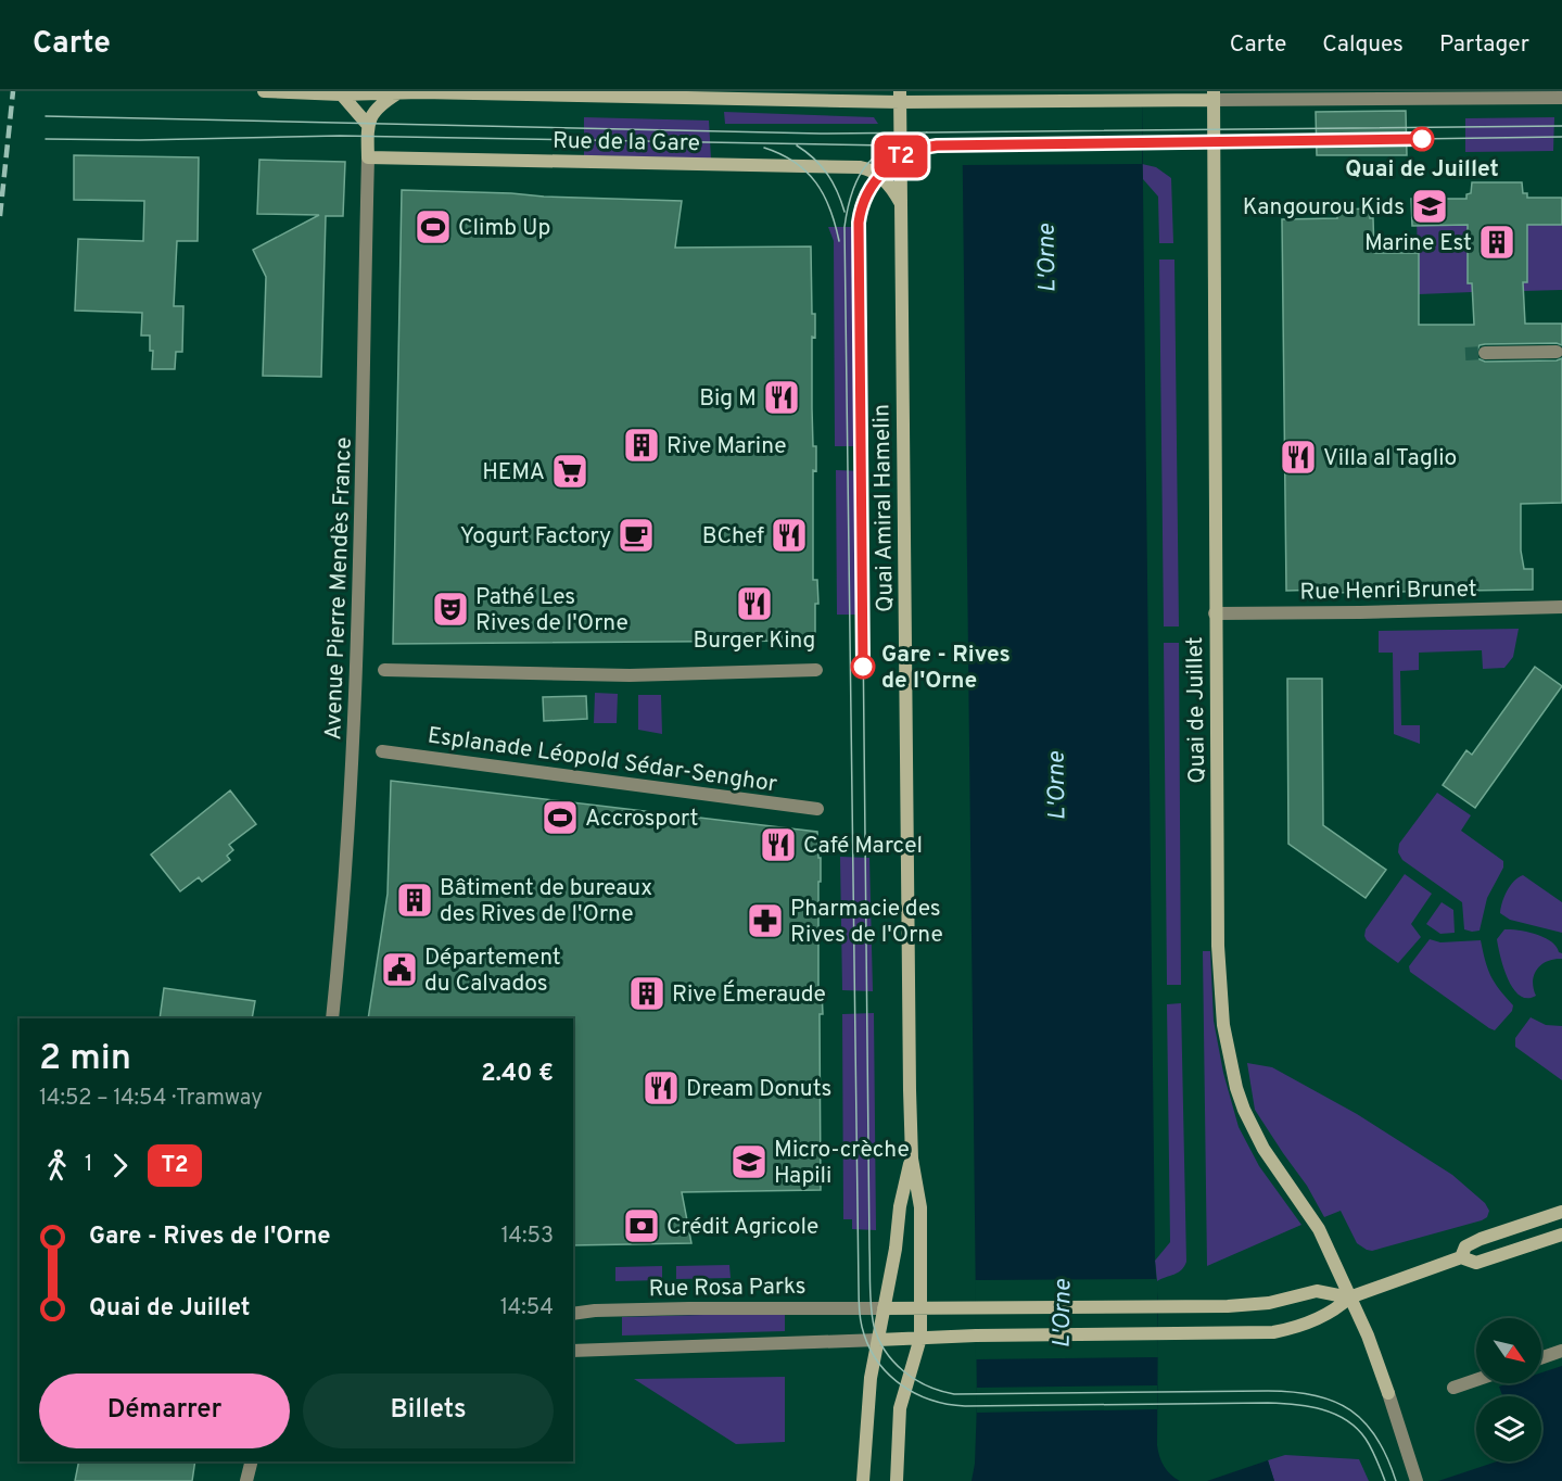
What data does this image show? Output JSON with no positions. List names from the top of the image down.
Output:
{
  "streets": {
    "main road": ["Rue de la Gare", "Quai Amiral Hamelin", "Quai de Juillet"],
    "street": [
      "Avenue Pierre Mendès France",
      "Rue Henri Brunet",
      "Esplanade Léopold Sédar-Senghor",
      "Rue Rosa Parks"
    ]
  },
  "crossings": [
    ["Rue de la Gare", "Quai Amiral Hamelin"],
    ["Rue de la Gare", "Avenue Pierre Mendès France"],
    ["Rue de la Gare", "Quai de Juillet"],
    ["Quai Amiral Hamelin", "Rue Rosa Parks"],
    ["Rue Henri Brunet", "Quai de Juillet"]
  ],
  "water": ["L'Orne"],
  "places": {
    "other": ["Quai de Juillet", "Gare - Rives de l'Orne"],
    "school or university": ["Kangourou Kids", "Micro-crèche Hapili"],
    "sports": ["Climb Up", "Accrosport"],
    "building": [
      "Marine Est",
      "Rive Marine",
      "Bâtiment de bureaux des Rives de l'Orne",
      "Rive Émeraude"
    ],
    "restaurant": [
      "Big M",
      "Villa al Taglio",
      "BChef",
      "Burger King",
      "Café Marcel",
      "Dream Donuts"
    ],
    "supermarket": ["HEMA"],
    "cafe": ["Yogurt Factory"],
    "theatre": ["Pathé Les Rives de l'Orne"],
    "pharmacy": ["Pharmacie des Rives de l'Orne"],
    "public building": ["Département du Calvados"],
    "bank": ["Crédit Agricole"]
  },
  "lines": ["tram line T2"],
  "north": "bottom right",
  "page": {
    "header": "Carte",
    "nav": ["Carte", "Calques", "Partager"],
    "on_map": "T2",
    "heading": ["2 min", "14:52 – 14:54 · Tramway", "2.40 €"],
    "legs": ["1", "T2"],
    "list": [
      {
        "name": "Gare - Rives de l'Orne",
        "value": "14:53"
      },
      {
        "name": "Quai de Juillet",
        "value": "14:54"
      }
    ],
    "buttons": ["Démarrer", "Billets"]
  }
}
